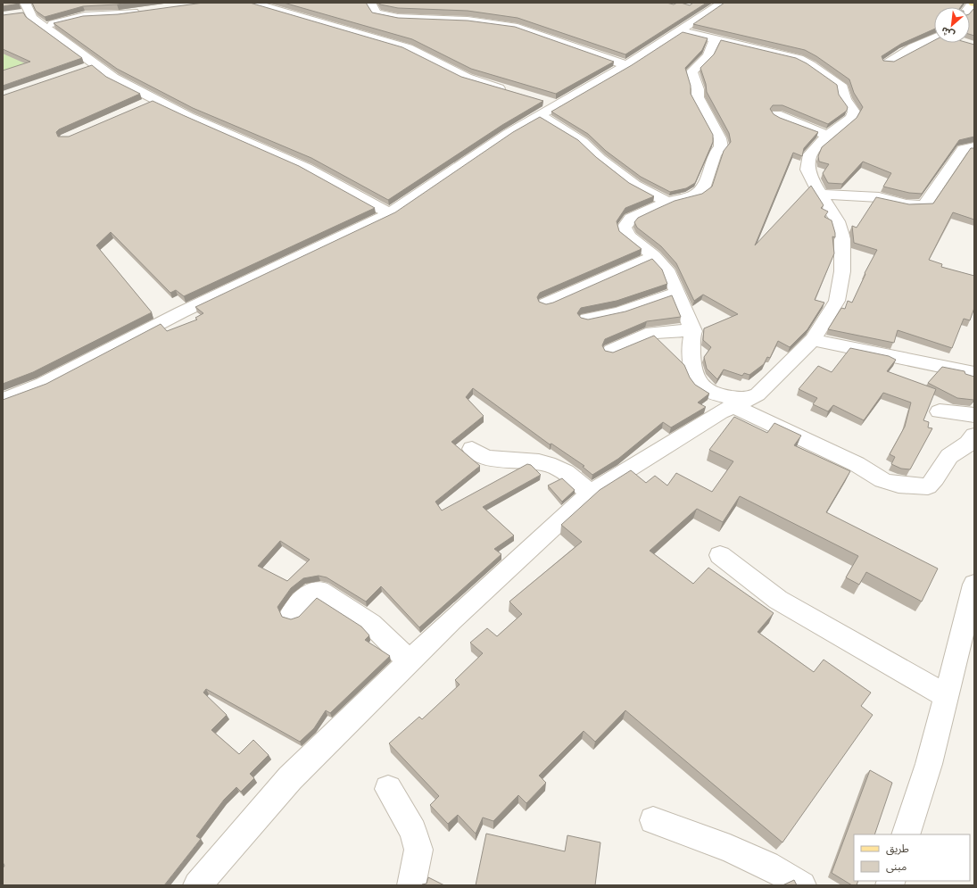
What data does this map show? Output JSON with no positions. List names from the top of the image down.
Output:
{
  "legend": ["طريق", "مبنى"],
  "north": "bottom left"
}
